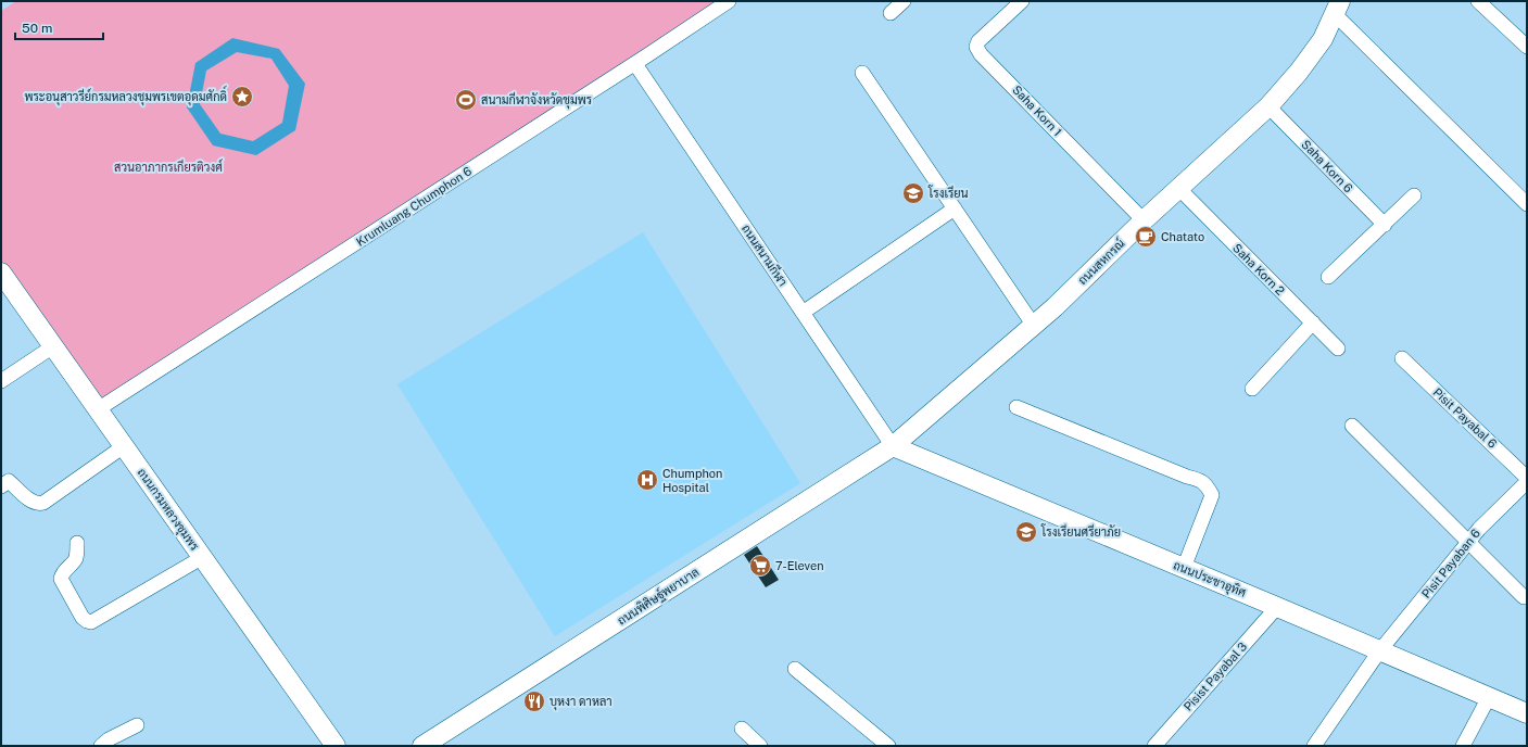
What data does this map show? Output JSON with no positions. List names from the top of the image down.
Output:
{
  "streets": {
    "street": [
      "Saha Korn 1",
      "Saha Korn 6",
      "Krumluang Chumphon 6",
      "ถนนสนามกีฬา",
      "ถนนสหกรณ์",
      "Saha Korn 2",
      "Pisit Payabal 6",
      "ถนนกรมหลวงชุมพร",
      "Pisit Payaban 6",
      "ถนนประชาอุทิศ",
      "ถนนพิศิษฐ์พยาบาล",
      "Pisist Payabal 3"
    ]
  },
  "crossings": [
    ["Saha Korn 1", "ถนนสหกรณ์"],
    ["Saha Korn 6", "ถนนสหกรณ์"],
    ["Krumluang Chumphon 6", "ถนนสนามกีฬา"],
    ["Krumluang Chumphon 6", "ถนนกรมหลวงชุมพร"],
    ["ถนนสนามกีฬา", "ถนนสหกรณ์"],
    ["ถนนสนามกีฬา", "ถนนประชาอุทิศ"],
    ["ถนนสนามกีฬา", "ถนนพิศิษฐ์พยาบาล"],
    ["ถนนสหกรณ์", "Saha Korn 2"],
    ["ถนนสหกรณ์", "ถนนประชาอุทิศ"],
    ["ถนนสหกรณ์", "ถนนพิศิษฐ์พยาบาล"],
    ["Pisit Payaban 6", "ถนนประชาอุทิศ"],
    ["ถนนประชาอุทิศ", "ถนนพิศิษฐ์พยาบาล"],
    ["ถนนประชาอุทิศ", "Pisist Payabal 3"]
  ],
  "parks": ["สวนอาภากรเกียรติวงศ์"],
  "places": {
    "place": ["พระอนุสาวรีย์กรมหลวงชุมพรเขตอุดมศักดิ์"],
    "sports": ["สนามกีฬาจังหวัดชุมพร"],
    "school or university": ["โรงเรียน", "โรงเรียนศรียาภัย"],
    "cafe": ["Chatato"],
    "hospital": ["Chumphon Hospital"],
    "supermarket": ["7-Eleven"],
    "restaurant": ["บุหงา ดาหลา"]
  },
  "scale_bar": "50 m"
}
